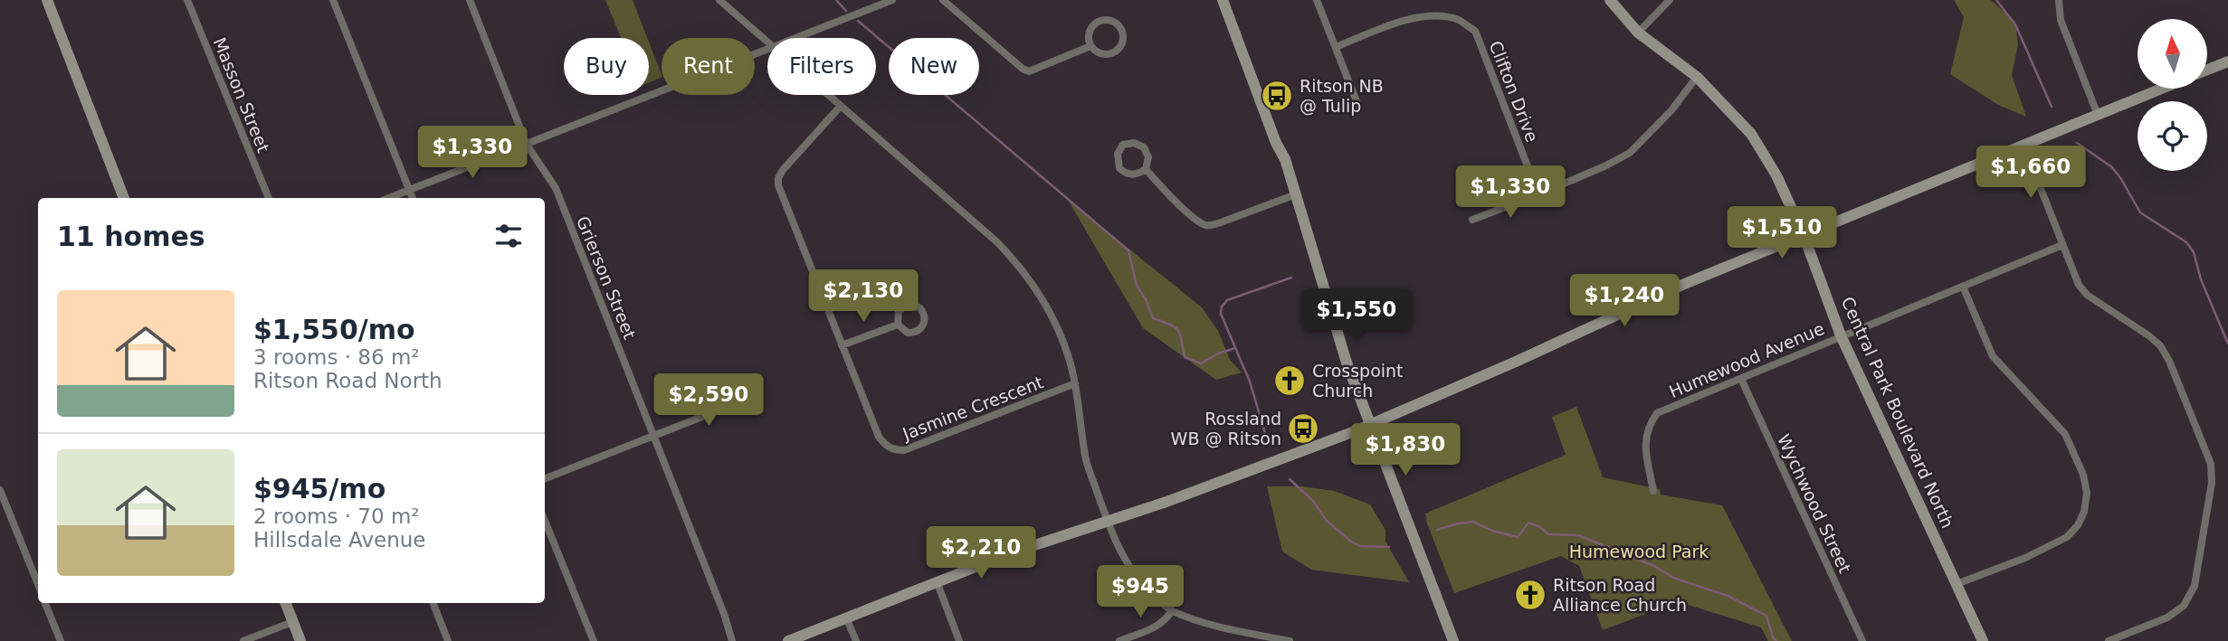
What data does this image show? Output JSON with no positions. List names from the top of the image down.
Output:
{
  "streets": {
    "main road": ["Central Park Boulevard North"],
    "street": [
      "Clifton Drive",
      "Masson Street",
      "Grierson Street",
      "Humewood Avenue",
      "Jasmine Crescent",
      "Wychwood Street"
    ]
  },
  "crossings": [
    ["Humewood Avenue", "Central Park Boulevard North"],
    ["Humewood Avenue", "Wychwood Street"]
  ],
  "parks": ["Humewood Park"],
  "places": {
    "bus stop": ["Ritson NB @ Tulip", "Rossland WB @ Ritson"],
    "church": ["Crosspoint Church", "Ritson Road Alliance Church"]
  },
  "north": "top",
  "page": {
    "chip": [
      "Buy",
      "Rent",
      "Filters",
      "New"
    ],
    "price": [
      "$1,330",
      "$1,660",
      "$1,330",
      "$1,510",
      "$2,130",
      "$1,240",
      "$1,550",
      "$2,590",
      "$1,830",
      "$2,210",
      "$945"
    ],
    "heading": "11 homes",
    "list": [
      {
        "name": "$1,550/mo",
        "note": "3 rooms · 86 m² · Ritson Road North"
      },
      {
        "name": "$945/mo",
        "note": "2 rooms · 70 m² · Hillsdale Avenue"
      }
    ]
  }
}
